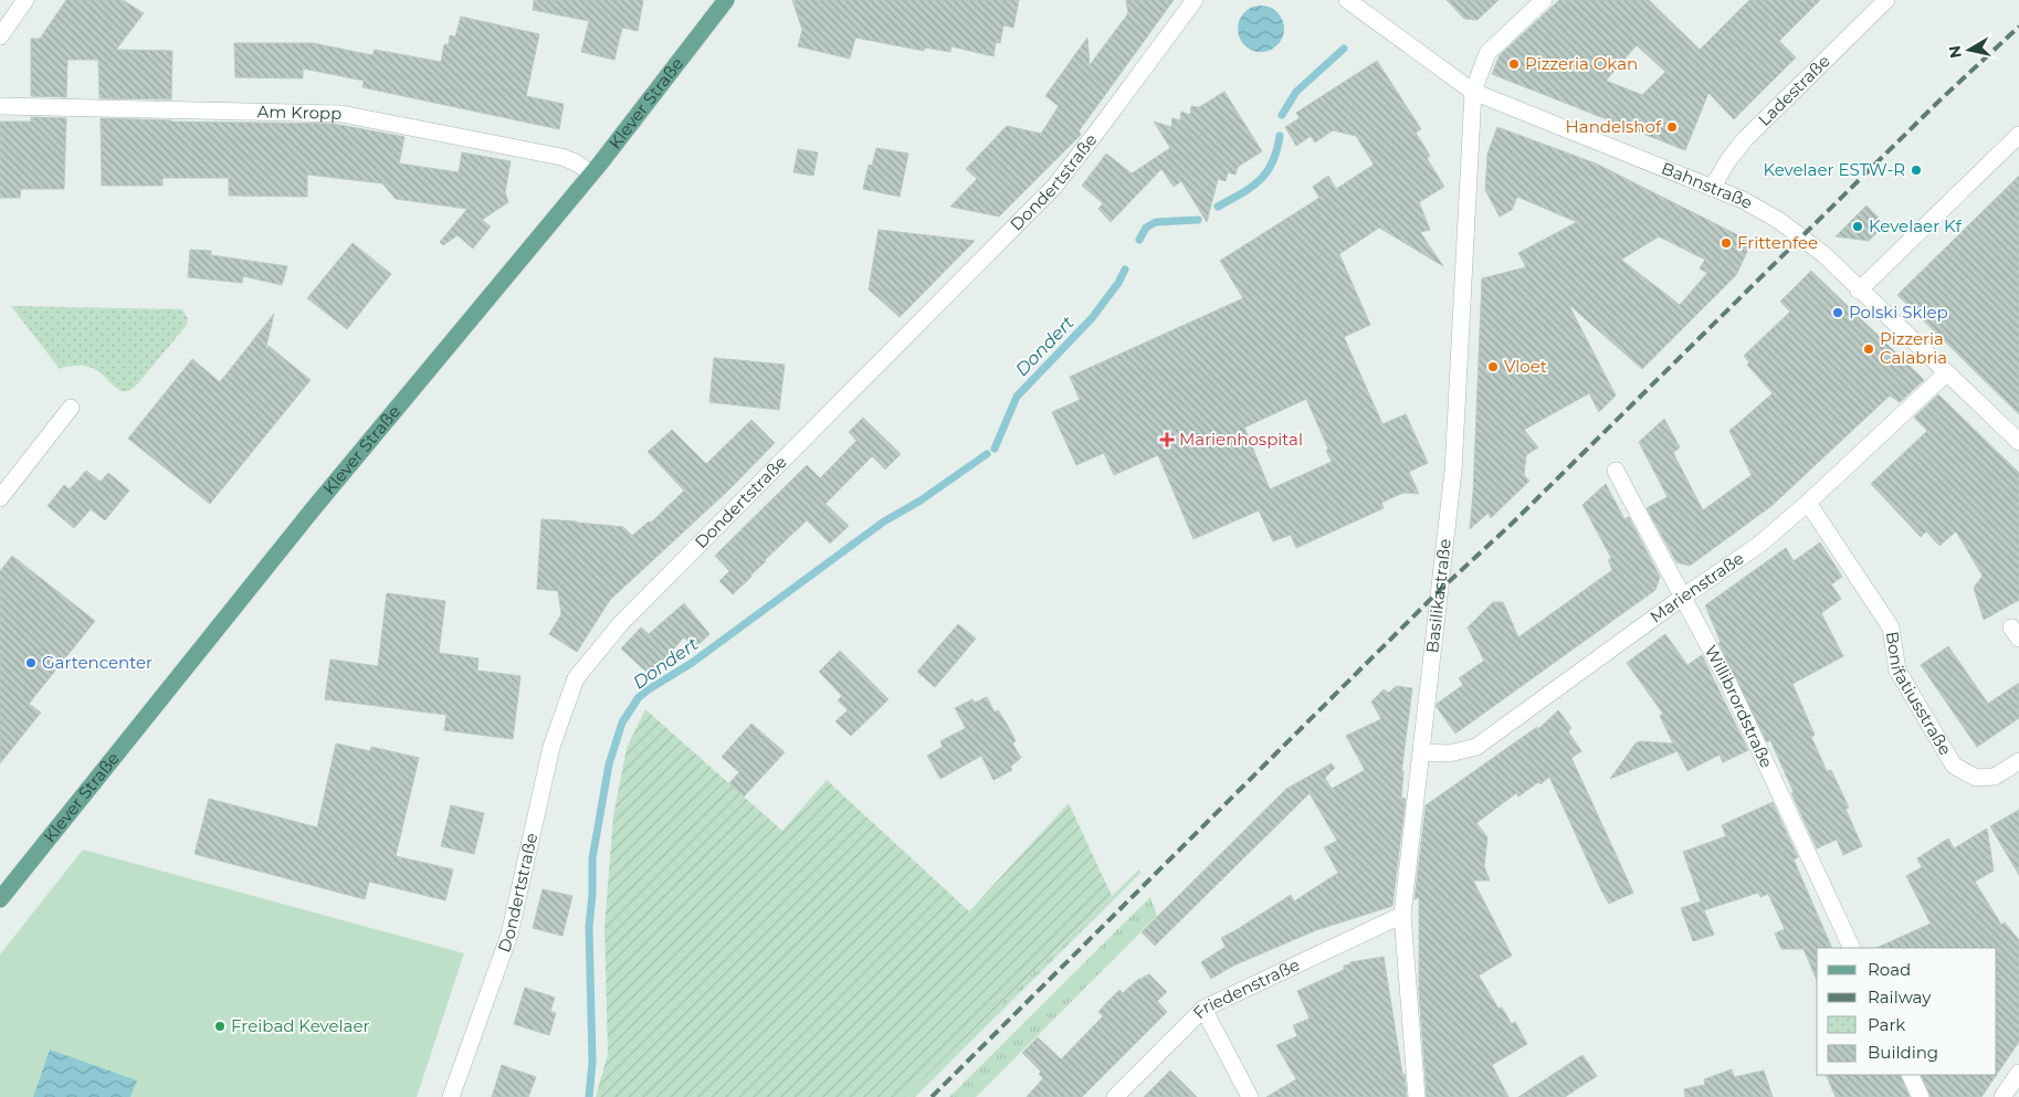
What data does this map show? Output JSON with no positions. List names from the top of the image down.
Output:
{
  "streets": {
    "main road": ["Klever Straße"],
    "street": [
      "Ladestraße",
      "Am Kropp",
      "Dondertstraße",
      "Bahnstraße",
      "Marienstraße",
      "Basilikastraße",
      "Bonifatiusstraße",
      "Willibrordstraße",
      "Friedenstraße"
    ]
  },
  "crossings": [
    ["Ladestraße", "Bahnstraße"],
    ["Klever Straße", "Am Kropp"],
    ["Bahnstraße", "Marienstraße"],
    ["Bahnstraße", "Basilikastraße"],
    ["Marienstraße", "Basilikastraße"],
    ["Marienstraße", "Bonifatiusstraße"],
    ["Marienstraße", "Willibrordstraße"],
    ["Basilikastraße", "Friedenstraße"]
  ],
  "water": ["Dondert"],
  "places": {
    "other": [
      "Pizzeria Okan",
      "Handelshof",
      "Kevelaer ESTW-R",
      "Kevelaer Kf",
      "Frittenfee",
      "Polski Sklep",
      "Pizzeria Calabria",
      "Vloet",
      "Gartencenter",
      "Freibad Kevelaer"
    ],
    "health": ["Marienhospital"]
  },
  "legend": [
    "Road",
    "Railway",
    "Park",
    "Building"
  ],
  "north": "left"
}
